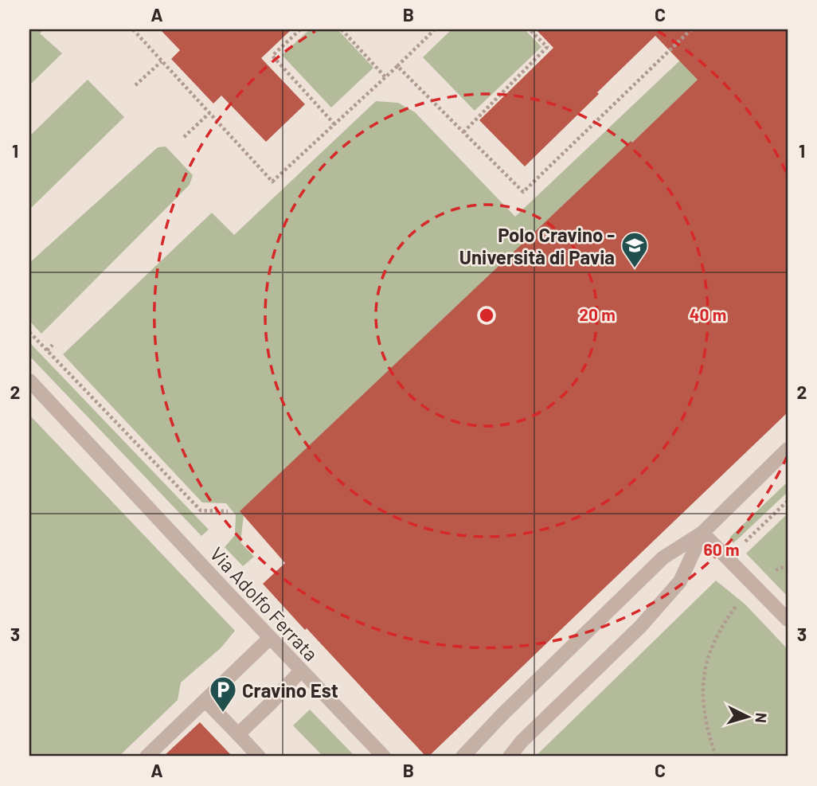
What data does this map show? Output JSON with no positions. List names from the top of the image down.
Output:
{
  "streets": {
    "street": ["Via Adolfo Ferrata"]
  },
  "places": {
    "school or university": ["Polo Cravino - Università di Pavia"],
    "parking": ["Cravino Est"]
  },
  "north": "right",
  "grid": {
    "columns": ["A", "B", "C"],
    "rows": ["1", "2", "3"]
  },
  "rings": ["20 m", "40 m", "60 m"]
}
